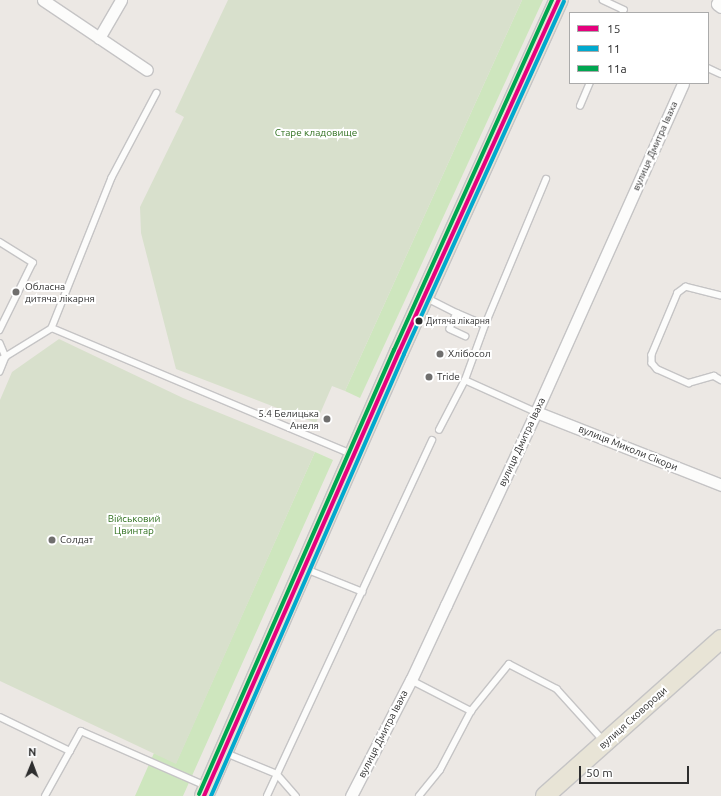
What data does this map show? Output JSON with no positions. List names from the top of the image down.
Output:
{
  "streets": {
    "main road": ["вулиця Сковороди"],
    "street": ["вулиця Дмитра Іваха", "вулиця Миколи Сікори"]
  },
  "crossings": [
    ["вулиця Дмитра Іваха", "вулиця Миколи Сікори"]
  ],
  "parks": ["Старе кладовище", "Військовий Цвинтар"],
  "places": [
    "Обласна дитяча лікарня",
    "Дитяча лікарня",
    "Хлібосол",
    "Tride",
    "5.4 Белицька Анеля",
    "Солдат"
  ],
  "lines": ["transit line 15", "transit line 11а", "transit line 11"],
  "legend": ["15", "11", "11а"],
  "scale_bar": "50 m",
  "north": "top"
}
